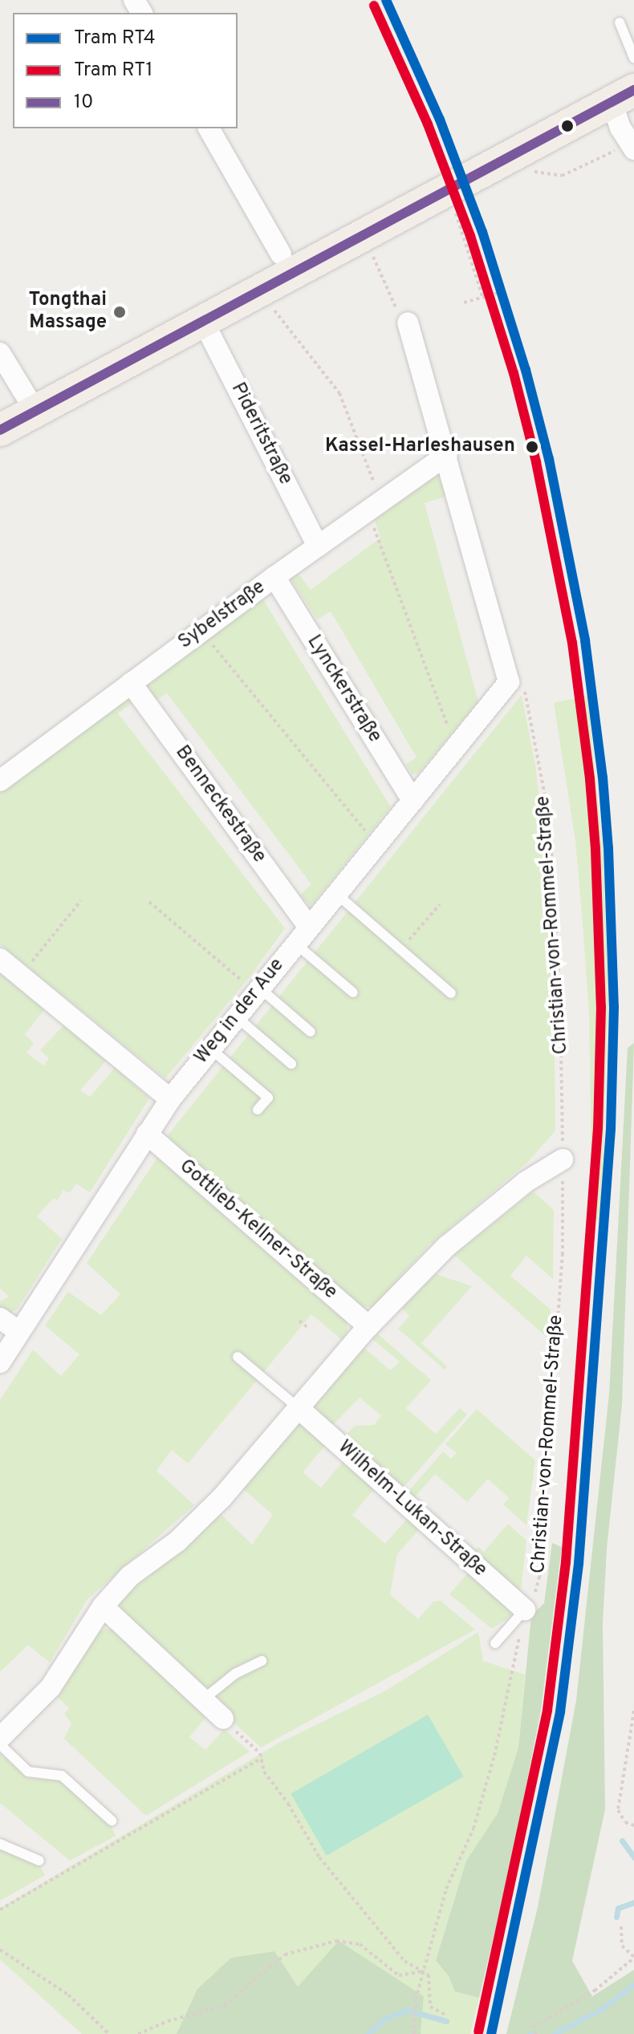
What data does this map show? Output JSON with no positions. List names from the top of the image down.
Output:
{
  "streets": {
    "street": [
      "Pideritstraße",
      "Sybelstraße",
      "Lynckerstraße",
      "Benneckestraße",
      "Weg in der Aue",
      "Gottlieb-Kellner-Straße",
      "Wilhelm-Lukan-Straße"
    ],
    "path": ["Christian-von-Rommel-Straße"]
  },
  "crossings": [
    ["Pideritstraße", "Sybelstraße"],
    ["Sybelstraße", "Lynckerstraße"],
    ["Sybelstraße", "Benneckestraße"],
    ["Lynckerstraße", "Weg in der Aue"],
    ["Benneckestraße", "Weg in der Aue"],
    ["Christian-von-Rommel-Straße", "Weg in der Aue"],
    ["Christian-von-Rommel-Straße", "Wilhelm-Lukan-Straße"],
    ["Weg in der Aue", "Gottlieb-Kellner-Straße"]
  ],
  "places": ["Tongthai Massage", "Kassel-Harleshausen"],
  "lines": ["tram line RT4", "tram line RT1", "transit line 10"],
  "legend": ["Tram RT4", "Tram RT1", "10"]
}
